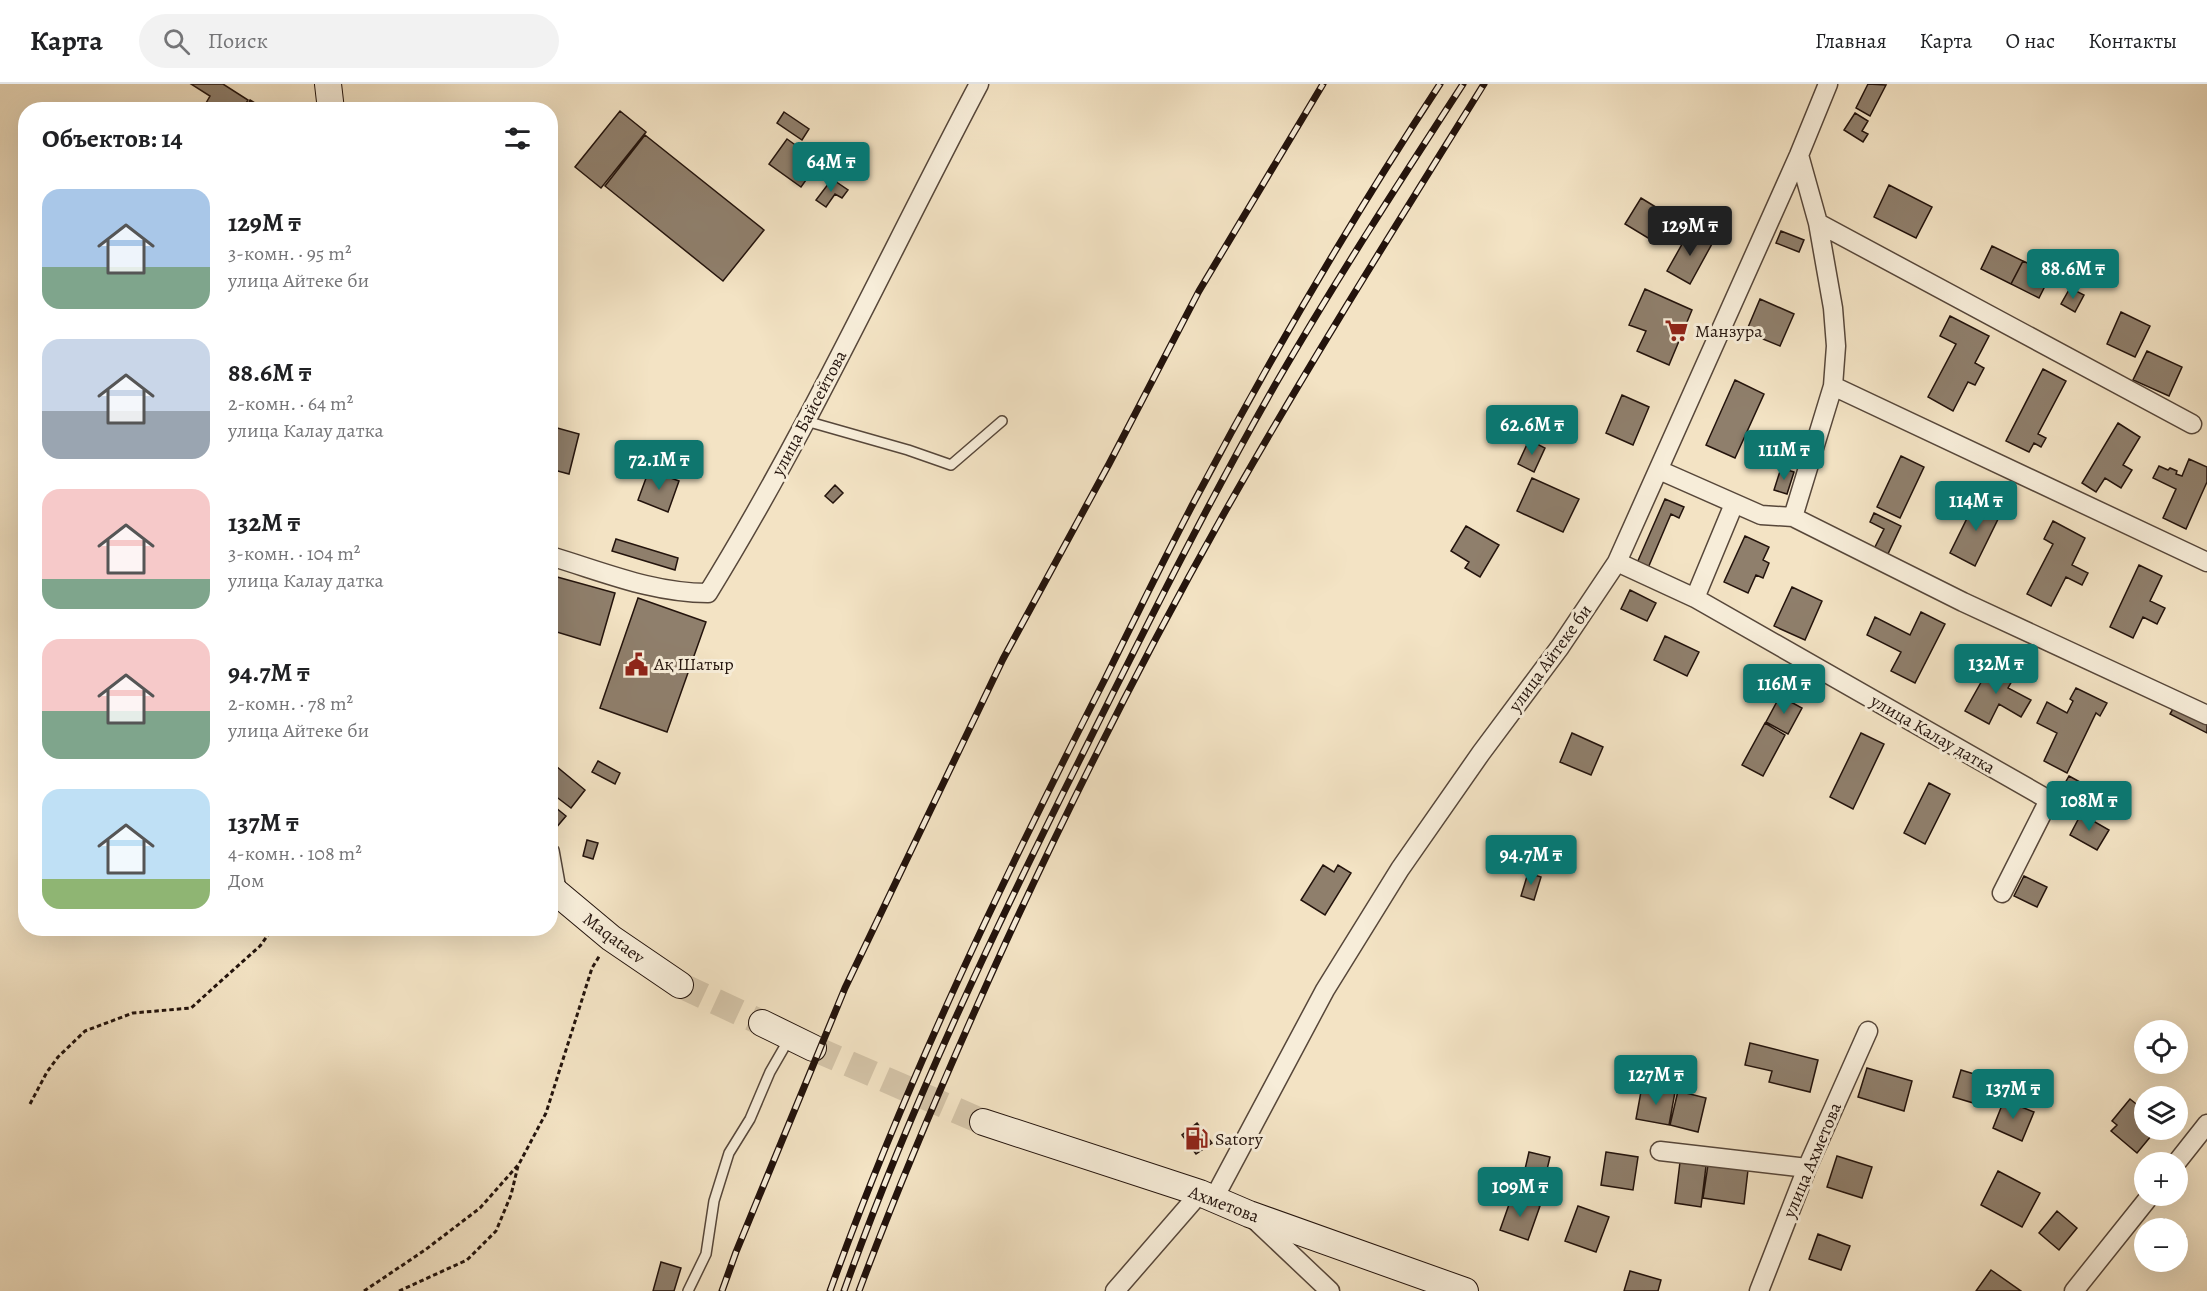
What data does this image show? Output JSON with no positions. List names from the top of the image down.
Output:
{
  "streets": {
    "main road": ["Maqataev", "Ахметова"],
    "street": [
      "улица Байсейтова",
      "улица Айтеке би",
      "улица Калау датка",
      "улица Ахметова"
    ]
  },
  "crossings": [
    ["улица Айтеке би", "улица Калау датка"],
    ["улица Айтеке би", "Ахметова"]
  ],
  "places": {
    "supermarket": ["Манзура"],
    "public building": ["Ақ Шатыр"],
    "fuel station": ["Satory"]
  },
  "page": {
    "header": "Карта",
    "search": "Поиск",
    "nav": [
      "Главная",
      "Карта",
      "О нас",
      "Контакты"
    ],
    "heading": "Объектов: 14",
    "price": [
      "64M ₸",
      "129M ₸",
      "88.6M ₸",
      "62.6M ₸",
      "111M ₸",
      "72.1M ₸",
      "114M ₸",
      "132M ₸",
      "116M ₸",
      "108M ₸",
      "94.7M ₸",
      "127M ₸",
      "137M ₸",
      "109M ₸"
    ],
    "list": [
      {
        "name": "129M ₸",
        "note": "3-комн. · 95 m² · улица Айтеке би"
      },
      {
        "name": "88.6M ₸",
        "note": "2-комн. · 64 m² · улица Калау датка"
      },
      {
        "name": "132M ₸",
        "note": "3-комн. · 104 m² · улица Калау датка"
      },
      {
        "name": "94.7M ₸",
        "note": "2-комн. · 78 m² · улица Айтеке би"
      },
      {
        "name": "137M ₸",
        "note": "4-комн. · 108 m² · Дом"
      }
    ],
    "map_buttons": ["+", "−"]
  }
}
